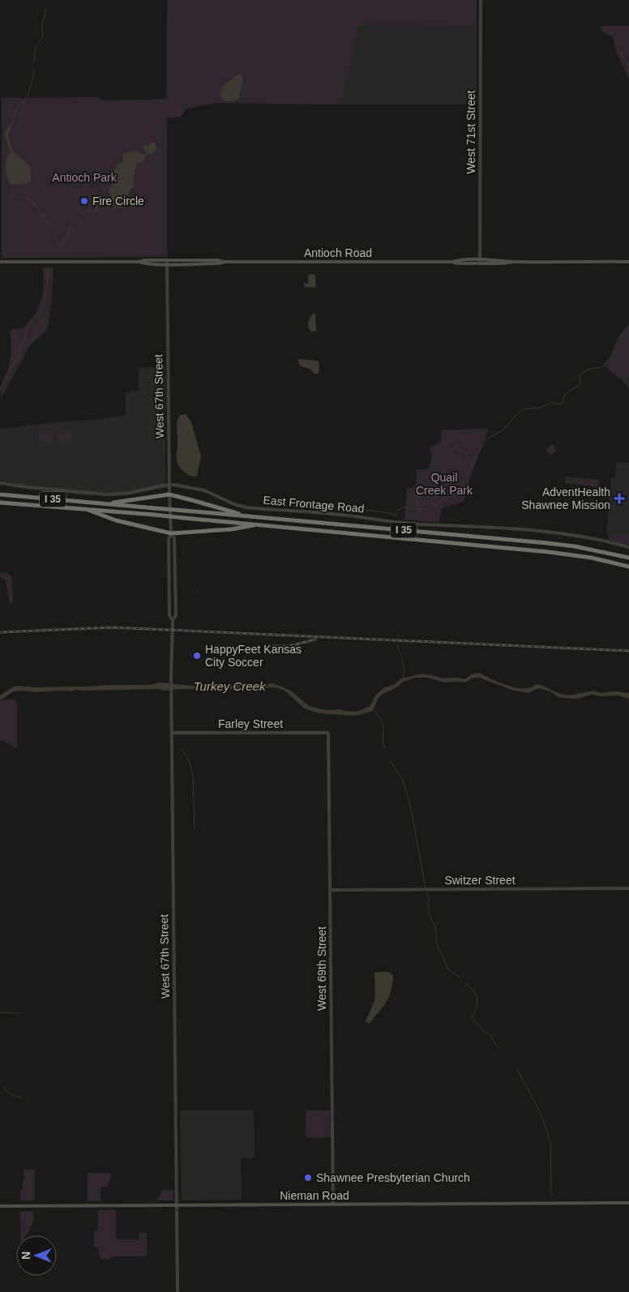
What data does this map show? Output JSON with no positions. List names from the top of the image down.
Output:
{
  "streets": {
    "highway": ["I 35"],
    "main road": ["Antioch Road", "Nieman Road"],
    "street": [
      "West 71st Street",
      "West 67th Street",
      "East Frontage Road",
      "Farley Street",
      "Switzer Street",
      "West 69th Street"
    ]
  },
  "crossings": [
    ["West 71st Street", "Antioch Road"],
    ["Antioch Road", "West 67th Street"],
    ["West 67th Street", "East Frontage Road"],
    ["West 67th Street", "Farley Street"],
    ["West 67th Street", "Nieman Road"],
    ["Farley Street", "West 69th Street"],
    ["Switzer Street", "West 69th Street"],
    ["West 69th Street", "Nieman Road"]
  ],
  "water": ["Turkey Creek"],
  "parks": ["Antioch Park", "Quail Creek Park"],
  "places": {
    "other": ["Fire Circle", "HappyFeet Kansas City Soccer", "Shawnee Presbyterian Church"],
    "health": ["AdventHealth Shawnee Mission"]
  },
  "north": "left"
}
